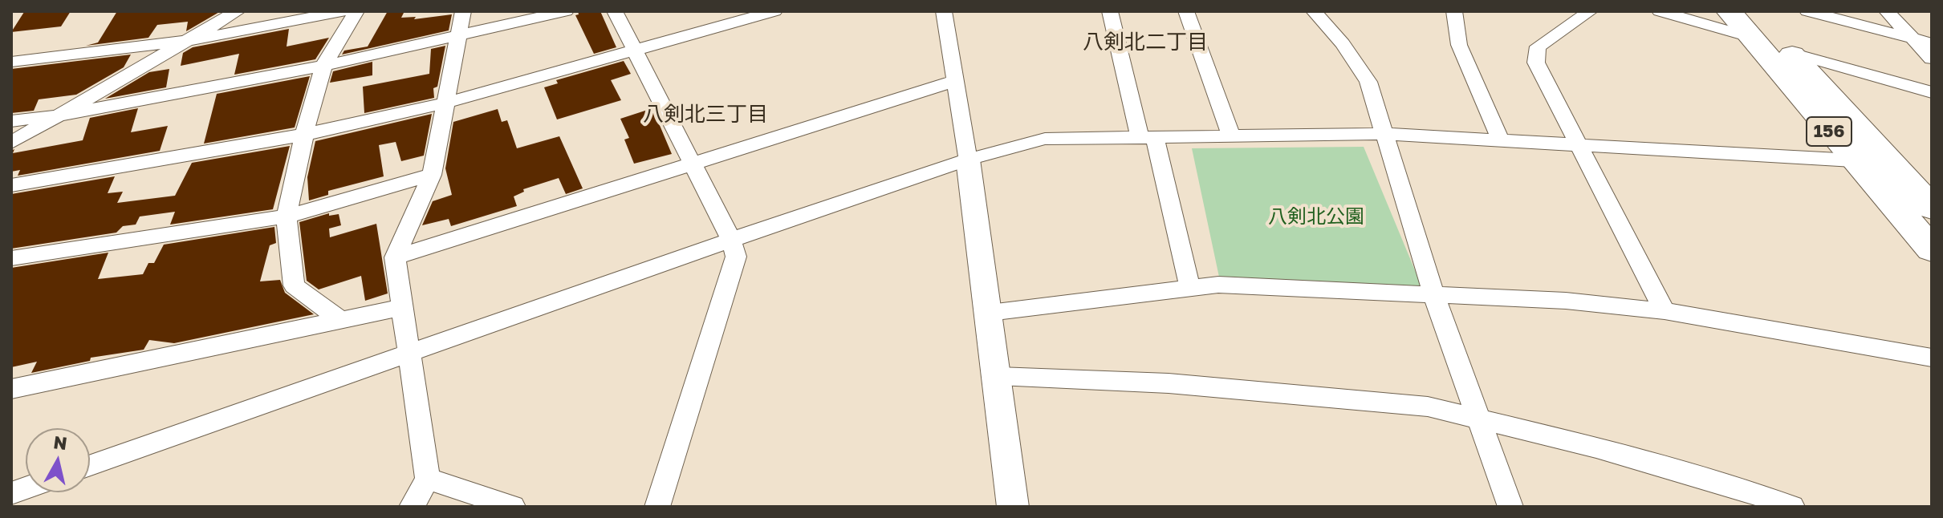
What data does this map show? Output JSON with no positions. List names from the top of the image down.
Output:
{
  "streets": {
    "highway": ["156"]
  },
  "districts": ["八剣北二丁目", "八剣北三丁目"],
  "parks": ["八剣北公園"],
  "north": "top"
}
